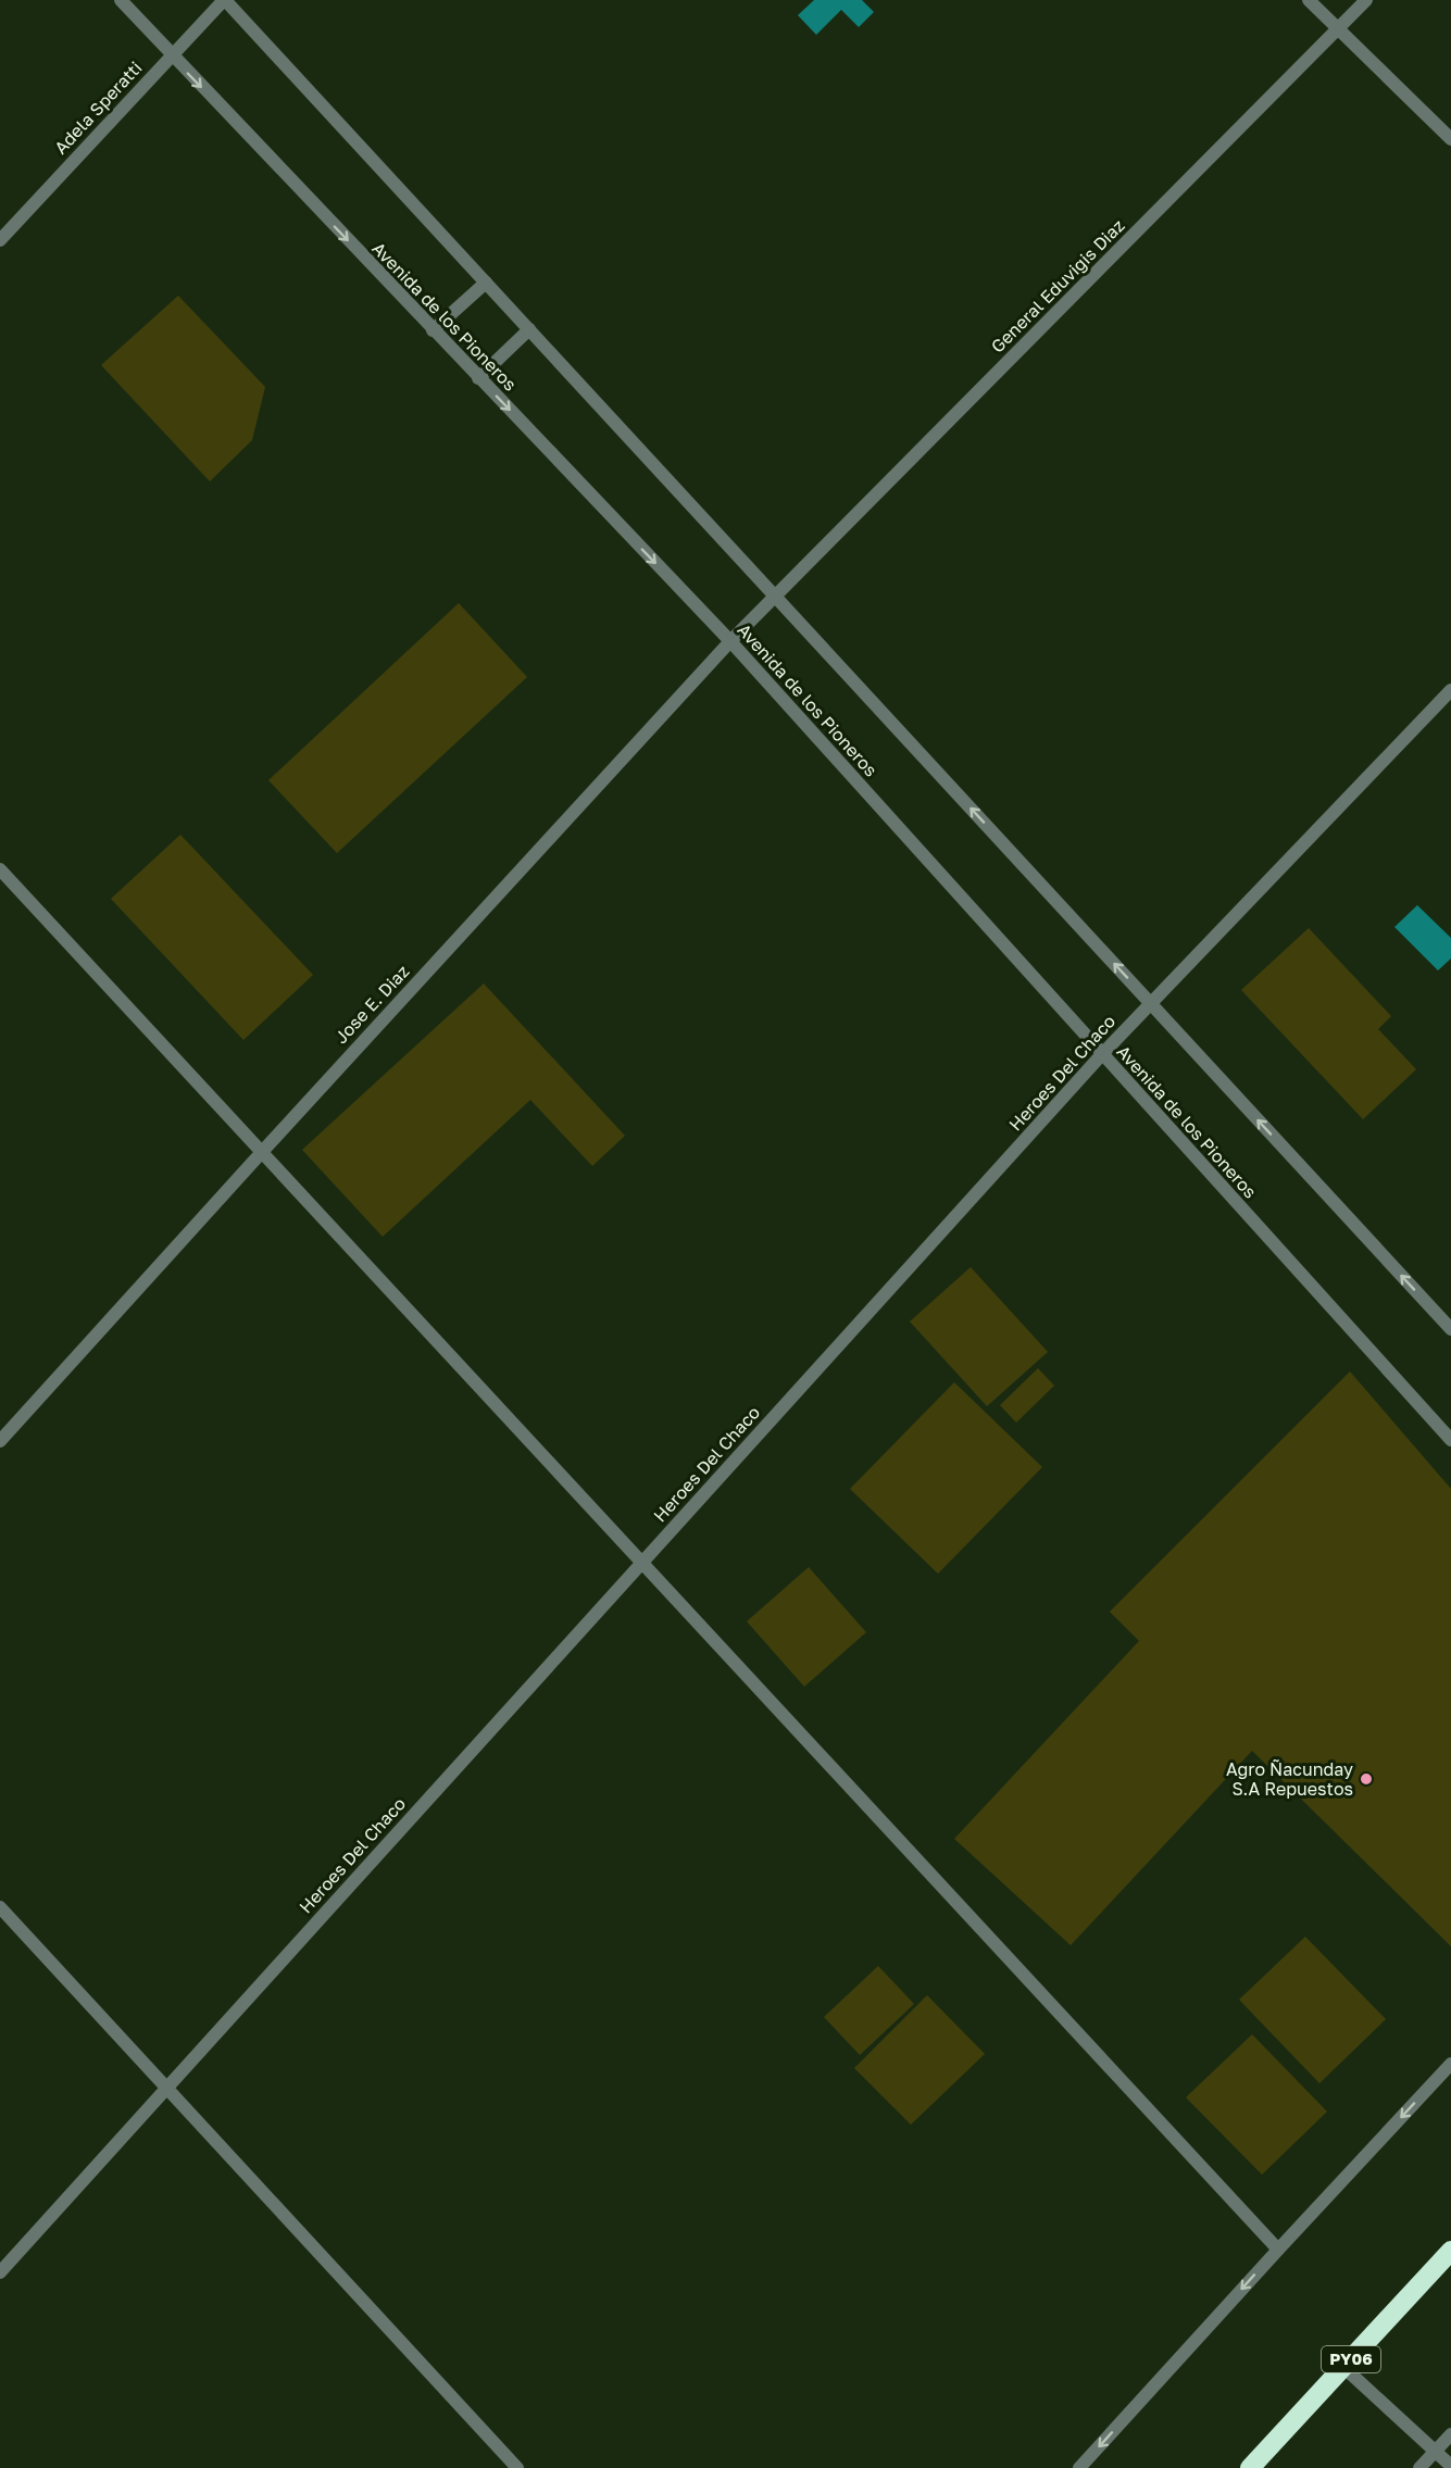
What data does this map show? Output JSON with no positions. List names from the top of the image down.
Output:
{
  "streets": {
    "highway": ["PY06"],
    "street": [
      "Adela Speratti",
      "General Eduvigis Diaz",
      "Avenida de los Pioneros",
      "Jose E. Diaz",
      "Heroes Del Chaco"
    ]
  },
  "crossings": [
    ["Adela Speratti", "Avenida de los Pioneros"],
    ["General Eduvigis Diaz", "Jose E. Diaz"],
    ["Avenida de los Pioneros", "Jose E. Diaz"],
    ["Avenida de los Pioneros", "Heroes Del Chaco"]
  ],
  "places": ["Agro Ñacunday S.A Repuestos"]
}
